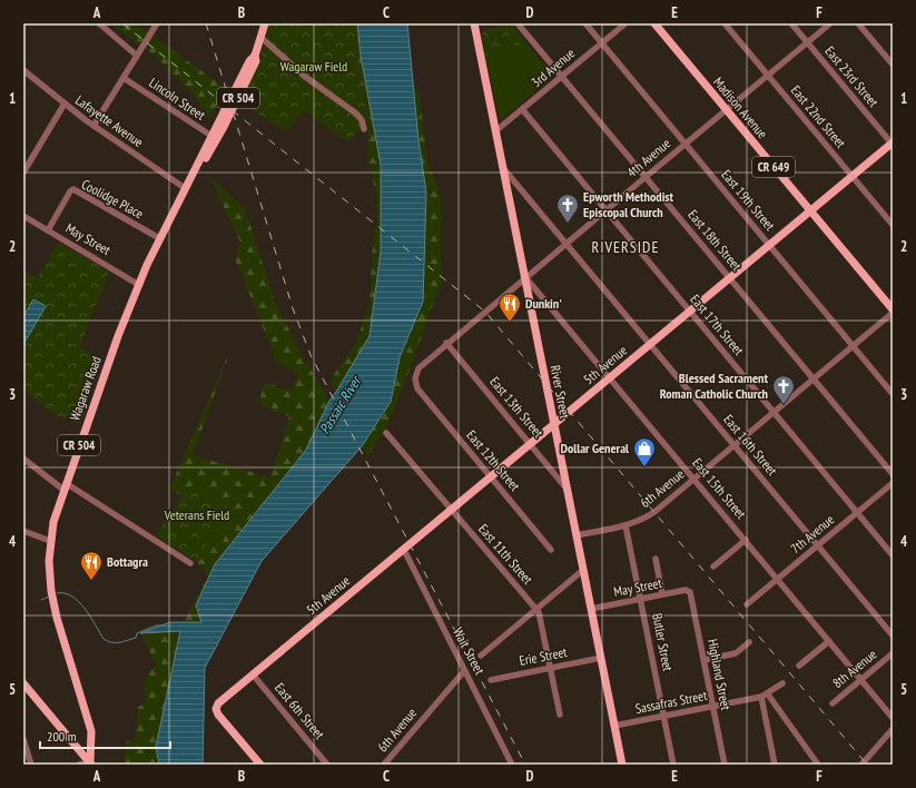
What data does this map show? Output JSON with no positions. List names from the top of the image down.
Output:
{
  "streets": {
    "main road": [
      "CR 504",
      "Madison Avenue",
      "CR 649",
      "5th Avenue",
      "Wagaraw Road",
      "River Street"
    ],
    "street": [
      "3rd Avenue",
      "East 23rd Street",
      "Lincoln Street",
      "East 22nd Street",
      "Lafayette Avenue",
      "4th Avenue",
      "Coolidge Place",
      "East 19th Street",
      "May Street",
      "East 18th Street",
      "East 17th Street",
      "East 13th Street",
      "East 16th Street",
      "East 12th Street",
      "6th Avenue",
      "East 15th Street",
      "7th Avenue",
      "East 11th Street",
      "Butler Street",
      "Wait Street",
      "Erie Street",
      "8th Avenue",
      "Highland Street",
      "Sassafras Street",
      "East 6th Street"
    ]
  },
  "crossings": [
    ["3rd Avenue", "East 19th Street"],
    ["3rd Avenue", "East 18th Street"],
    ["3rd Avenue", "East 17th Street"],
    ["3rd Avenue", "River Street"],
    ["East 23rd Street", "4th Avenue"],
    ["East 23rd Street", "5th Avenue"],
    ["Lincoln Street", "Wagaraw Road"],
    ["Madison Avenue", "4th Avenue"],
    ["Madison Avenue", "5th Avenue"],
    ["Madison Avenue", "6th Avenue"],
    ["East 22nd Street", "4th Avenue"],
    ["East 22nd Street", "5th Avenue"],
    ["Lafayette Avenue", "Wagaraw Road"],
    ["4th Avenue", "East 19th Street"],
    ["4th Avenue", "East 18th Street"],
    ["4th Avenue", "East 17th Street"],
    ["4th Avenue", "River Street"],
    ["4th Avenue", "East 13th Street"],
    ["4th Avenue", "East 16th Street"],
    ["4th Avenue", "East 12th Street"],
    ["4th Avenue", "East 15th Street"],
    ["Coolidge Place", "May Street"],
    ["Coolidge Place", "Wagaraw Road"],
    ["East 19th Street", "5th Avenue"],
    ["East 19th Street", "6th Avenue"],
    ["May Street", "Wagaraw Road"],
    ["May Street", "River Street"],
    ["May Street", "Butler Street"],
    ["May Street", "Highland Street"],
    ["East 18th Street", "5th Avenue"],
    ["East 18th Street", "6th Avenue"],
    ["East 17th Street", "5th Avenue"],
    ["East 17th Street", "6th Avenue"],
    ["East 17th Street", "7th Avenue"],
    ["5th Avenue", "River Street"],
    ["5th Avenue", "East 13th Street"],
    ["5th Avenue", "East 16th Street"],
    ["5th Avenue", "East 12th Street"],
    ["5th Avenue", "East 15th Street"],
    ["5th Avenue", "East 11th Street"],
    ["5th Avenue", "Wait Street"],
    ["5th Avenue", "East 6th Street"],
    ["River Street", "East 13th Street"],
    ["River Street", "East 16th Street"],
    ["River Street", "6th Avenue"],
    ["River Street", "East 15th Street"],
    ["River Street", "Erie Street"],
    ["River Street", "Sassafras Street"],
    ["East 16th Street", "6th Avenue"],
    ["East 16th Street", "7th Avenue"],
    ["6th Avenue", "East 15th Street"],
    ["6th Avenue", "Butler Street"],
    ["6th Avenue", "Wait Street"],
    ["East 15th Street", "7th Avenue"],
    ["East 15th Street", "8th Avenue"],
    ["East 11th Street", "Erie Street"],
    ["Butler Street", "Sassafras Street"],
    ["Highland Street", "Sassafras Street"]
  ],
  "districts": ["RIVERSIDE"],
  "water": ["Passaic River"],
  "parks": ["Wagaraw Field", "Veterans Field"],
  "places": {
    "church": ["Epworth Methodist Episcopal Church", "Blessed Sacrament Roman Catholic Church"],
    "restaurant": ["Dunkin'", "Bottagra"],
    "shop": ["Dollar General"]
  },
  "scale_bar": "200 m",
  "grid": {
    "columns": [
      "A",
      "B",
      "C",
      "D",
      "E",
      "F"
    ],
    "rows": [
      "1",
      "2",
      "3",
      "4",
      "5"
    ]
  }
}
